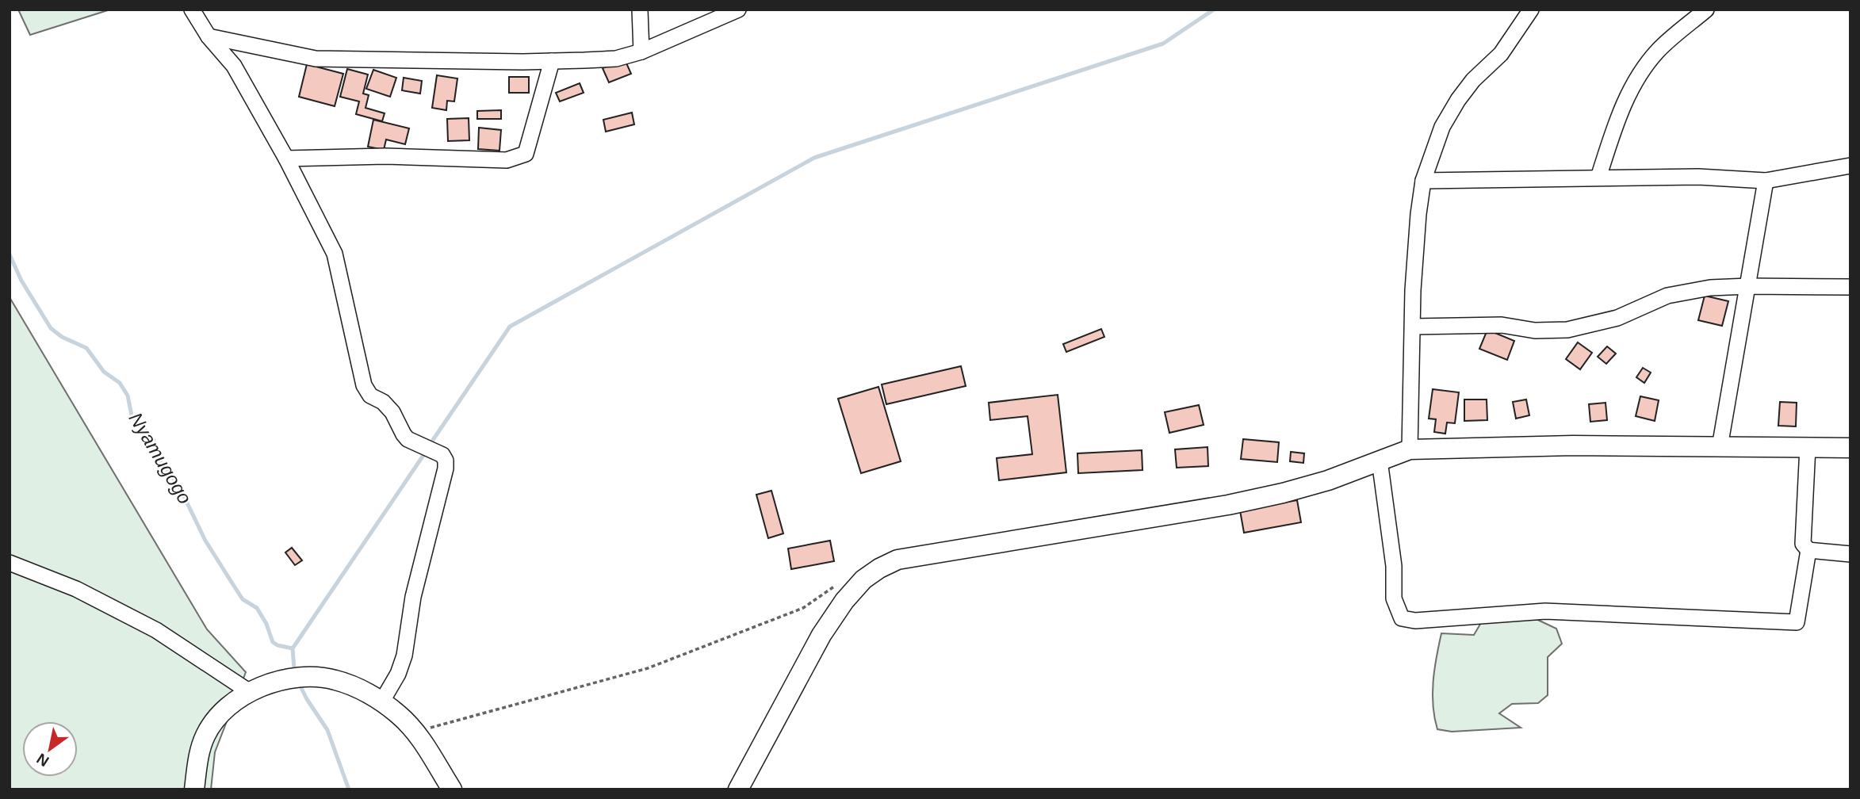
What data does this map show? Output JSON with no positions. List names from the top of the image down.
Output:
{
  "water": ["Nyamugogo"],
  "north": "bottom left"
}
